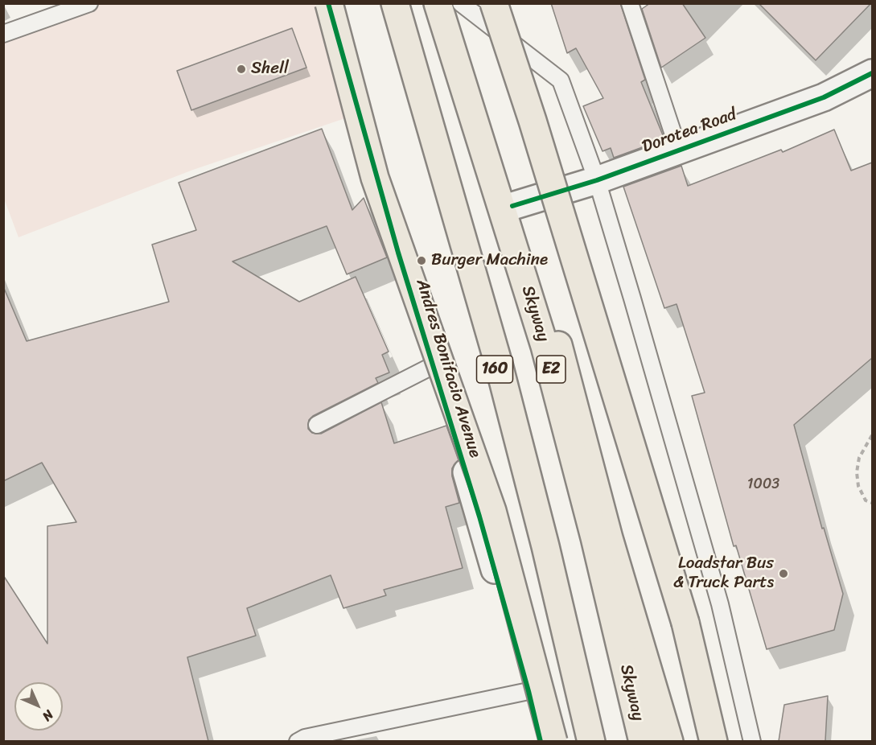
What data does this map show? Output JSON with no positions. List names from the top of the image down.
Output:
{
  "streets": {
    "main road": ["Skyway", "160", "E2"],
    "street": ["Dorotea Road", "Andres Bonifacio Avenue"]
  },
  "places": ["Shell", "Burger Machine", "Loadstar Bus & Truck Parts"],
  "house_numbers": ["1003"],
  "north": "bottom right"
}
